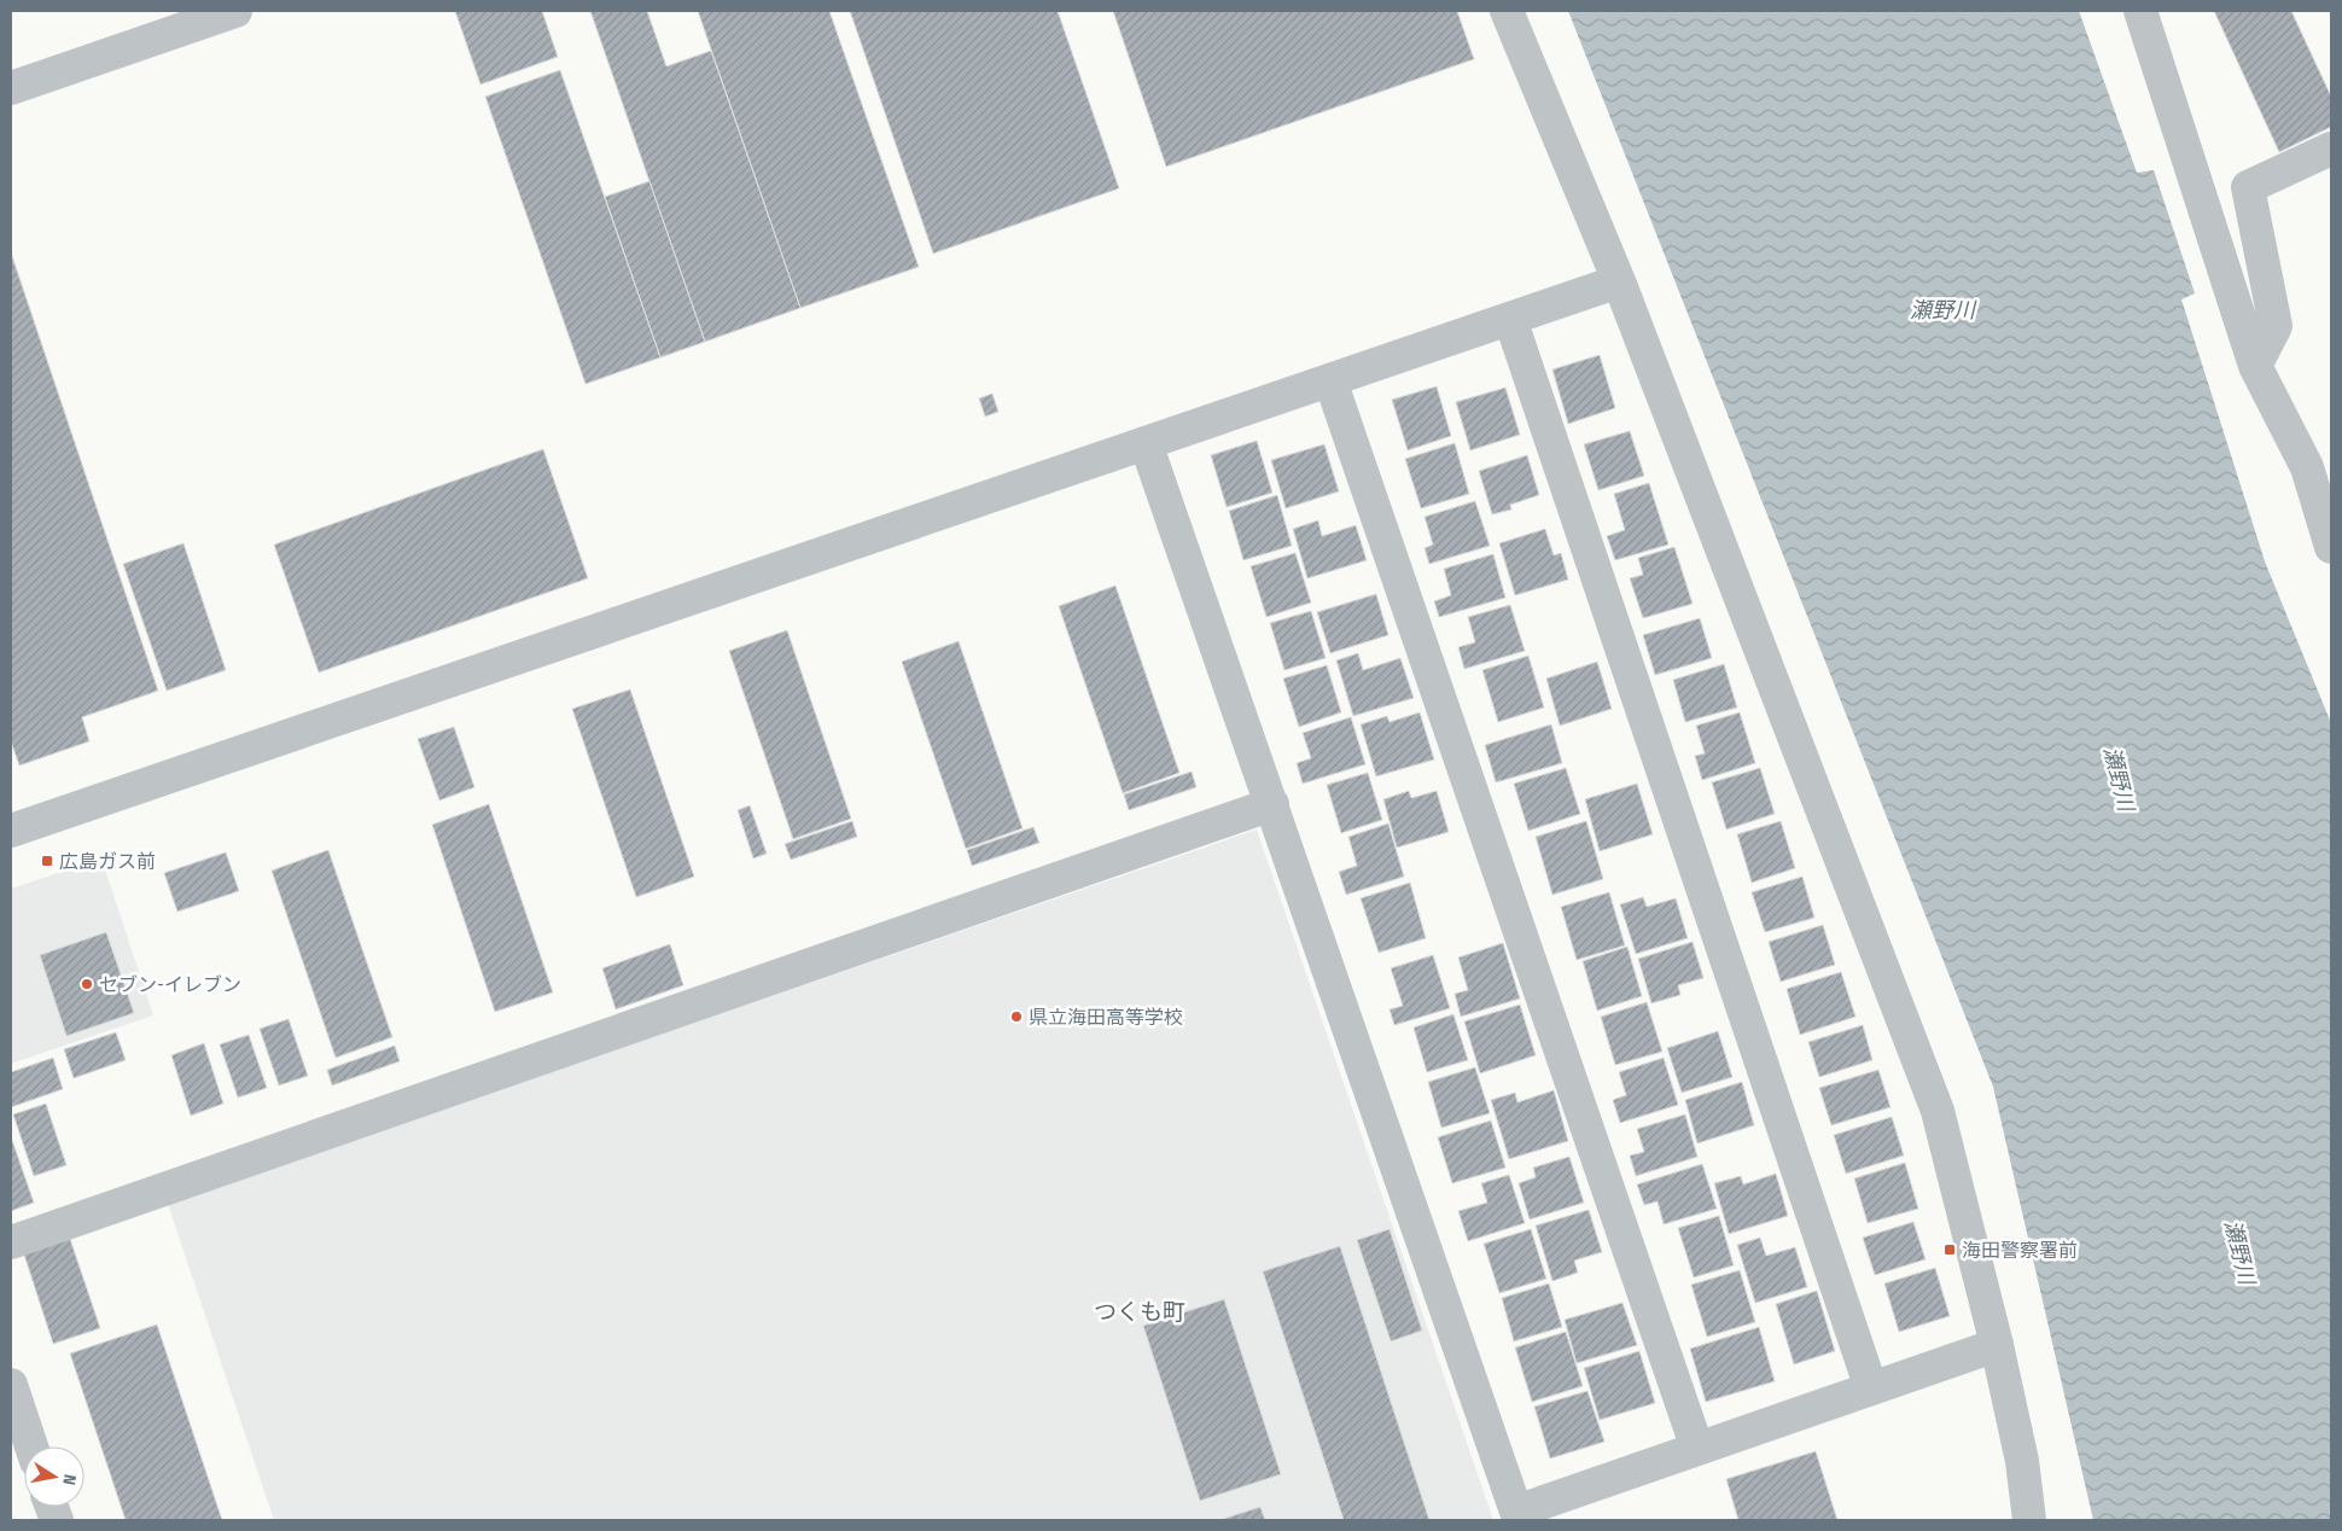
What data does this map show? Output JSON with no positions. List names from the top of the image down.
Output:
{
  "districts": ["つくも町"],
  "water": ["瀬野川"],
  "places": {
    "transit": ["広島ガス前", "海田警察署前"],
    "other": ["セブン-イレブン", "県立海田高等学校"]
  },
  "north": "right"
}
